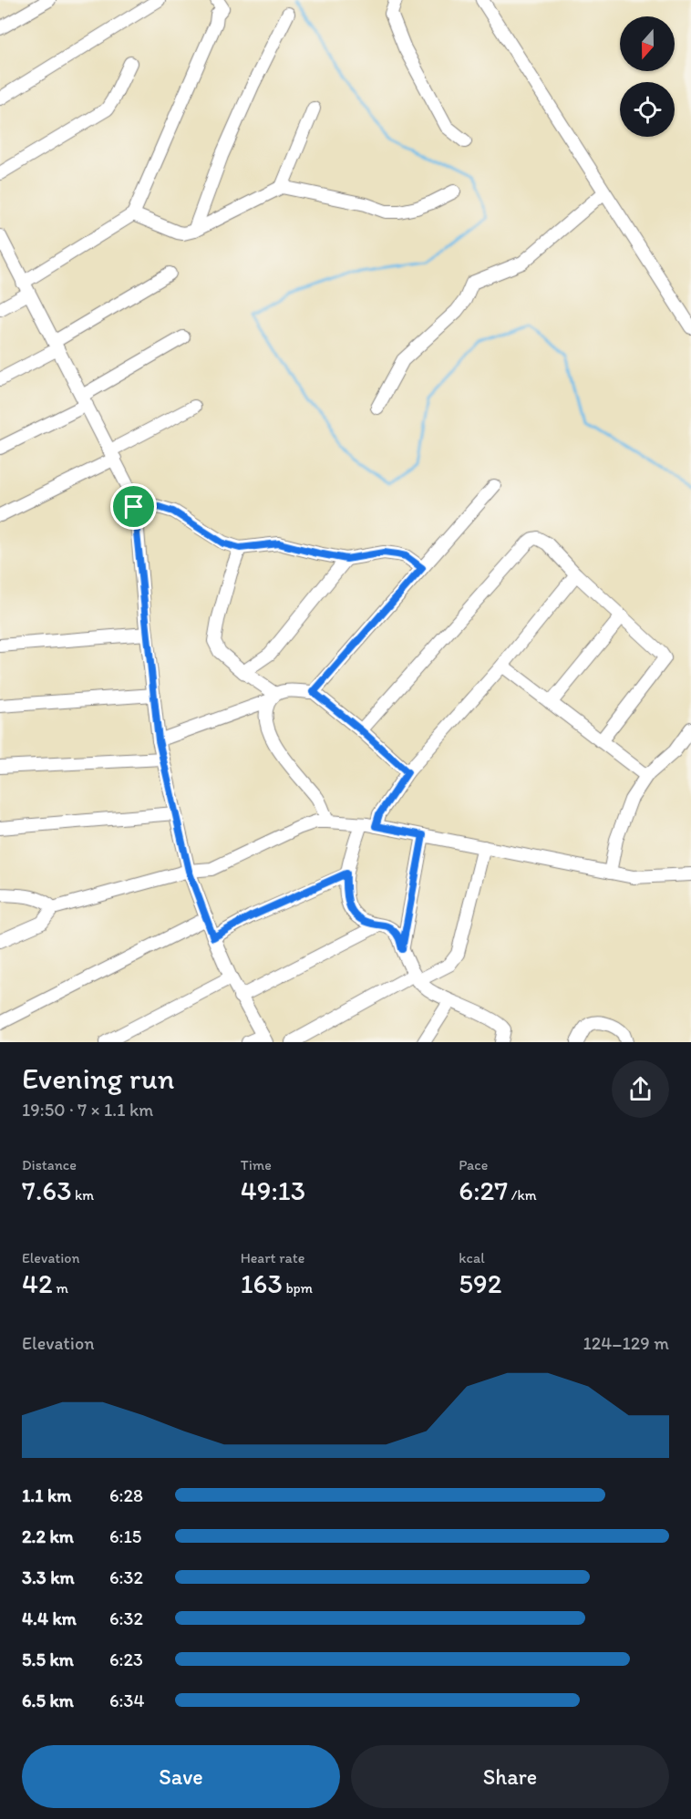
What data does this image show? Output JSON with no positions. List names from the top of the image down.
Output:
{
  "north": "bottom",
  "page": {
    "heading": ["Evening run", "19:50 · 7 × 1.1 km"],
    "stats": [
      ["Distance", "7.63 km"],
      ["Time", "49:13"],
      ["Pace", "6:27 /km"],
      ["Elevation", "42 m"],
      ["Heart rate", "163 bpm"],
      ["kcal", "592"]
    ],
    "chart": ["Elevation", "124–129 m"],
    "list": [
      {
        "name": "1.1 km",
        "note": "6:28"
      },
      {
        "name": "2.2 km",
        "note": "6:15"
      },
      {
        "name": "3.3 km",
        "note": "6:32"
      },
      {
        "name": "4.4 km",
        "note": "6:32"
      },
      {
        "name": "5.5 km",
        "note": "6:23"
      },
      {
        "name": "6.5 km",
        "note": "6:34"
      }
    ],
    "buttons": ["Save", "Share"]
  }
}
